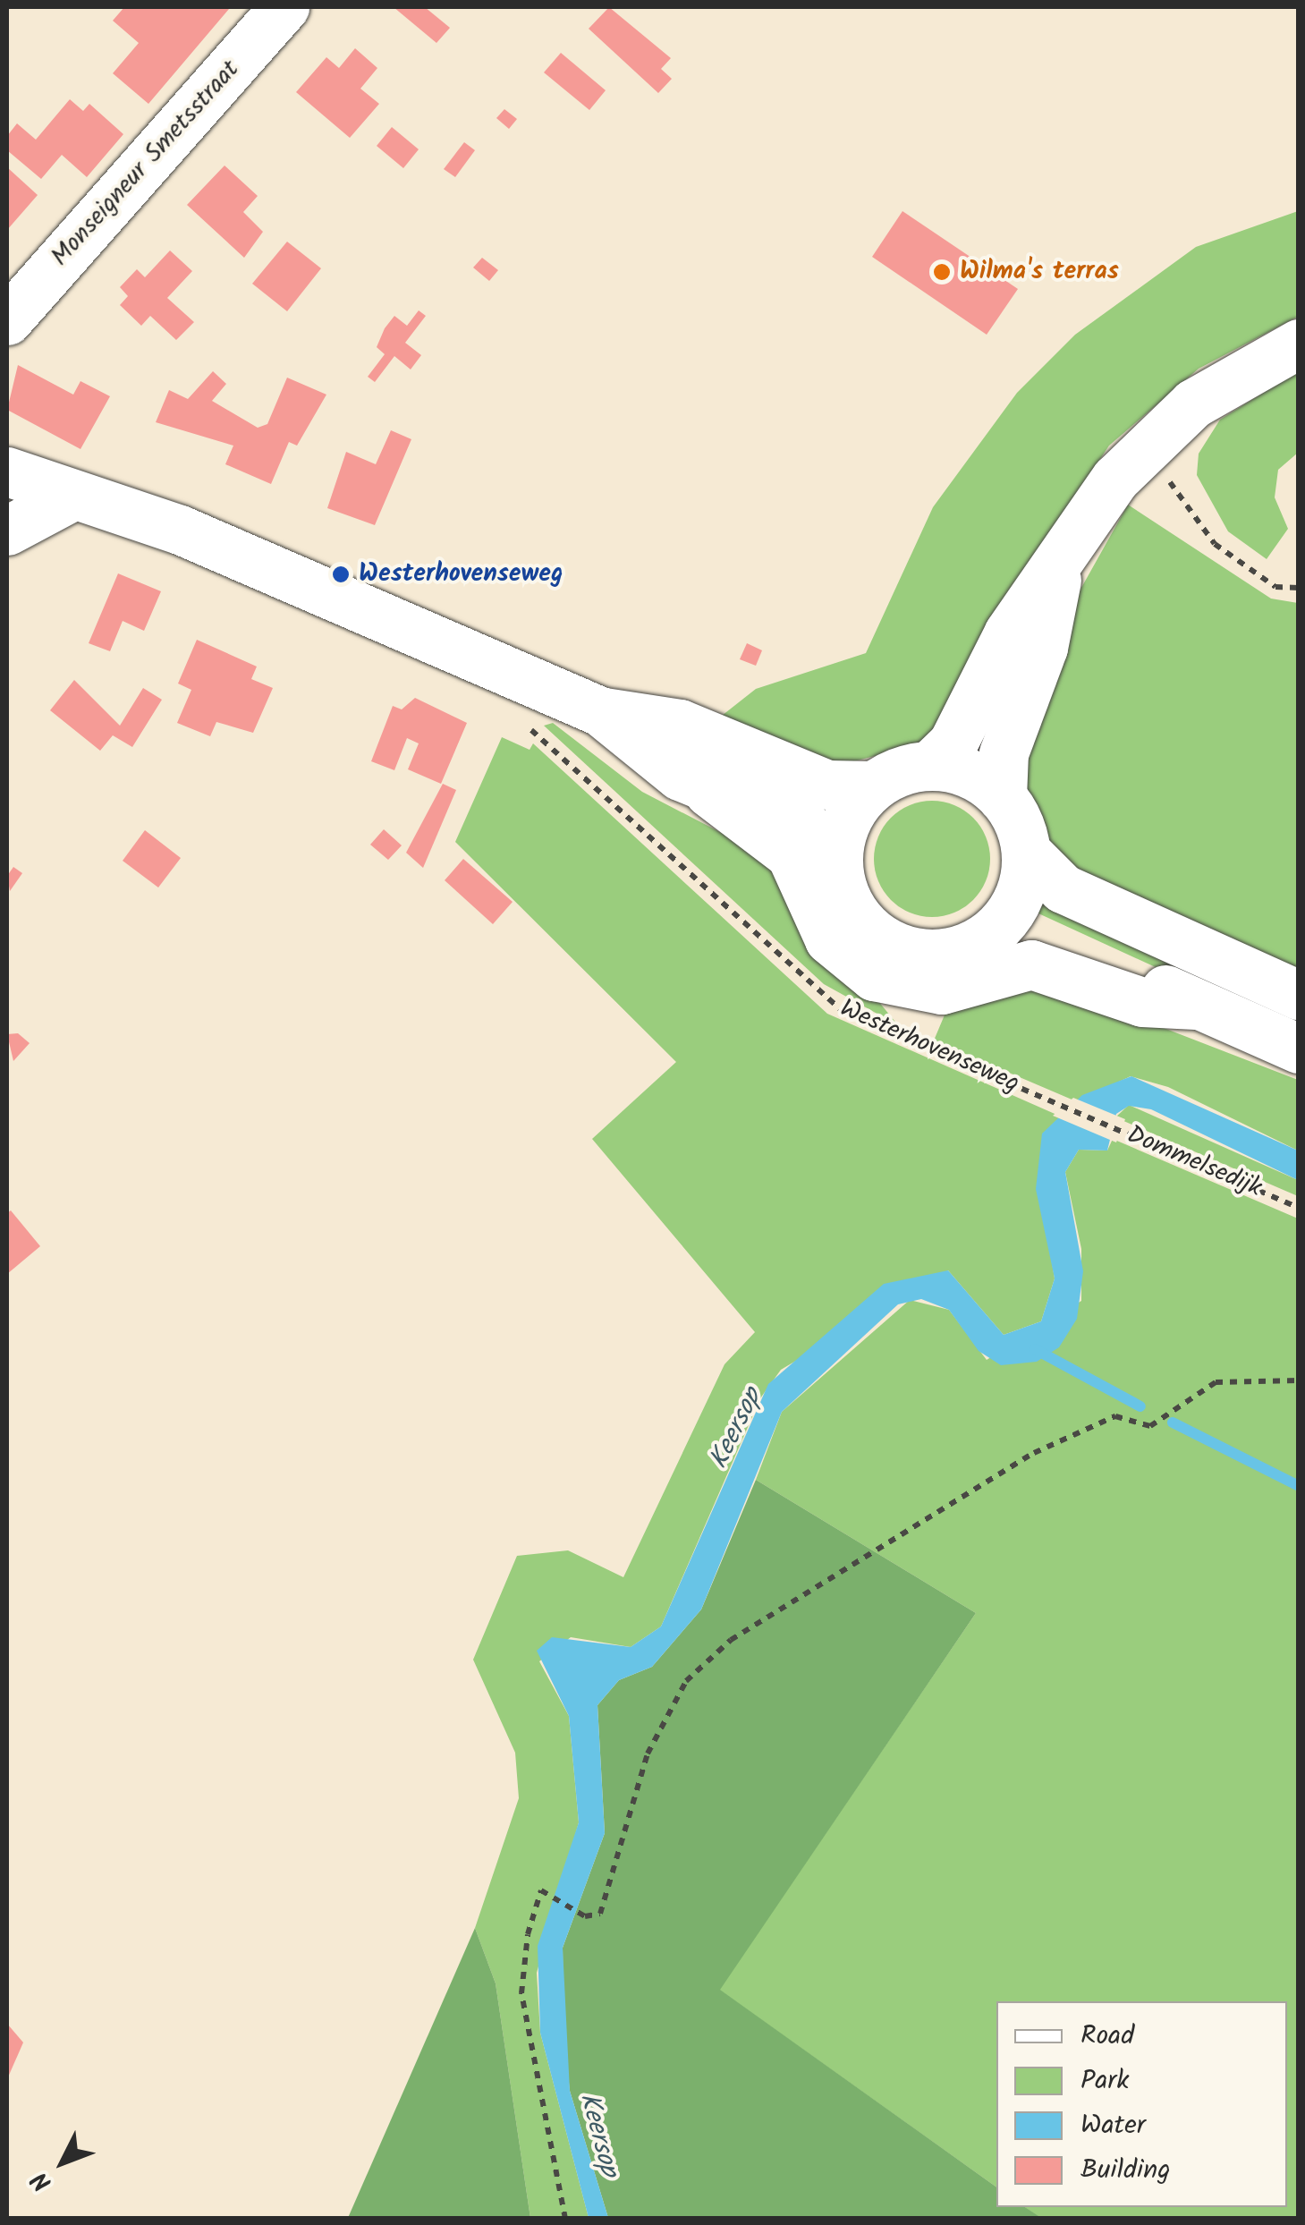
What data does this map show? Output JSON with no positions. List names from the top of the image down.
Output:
{
  "streets": {
    "main road": ["Monseigneur Smetsstraat"],
    "path": ["Westerhovenseweg", "Dommelsedijk"]
  },
  "crossings": [
    ["Westerhovenseweg", "Dommelsedijk"]
  ],
  "water": ["Keersop"],
  "places": ["Wilma's terras", "Westerhovenseweg"],
  "legend": [
    "Road",
    "Park",
    "Water",
    "Building"
  ],
  "north": "bottom left"
}
